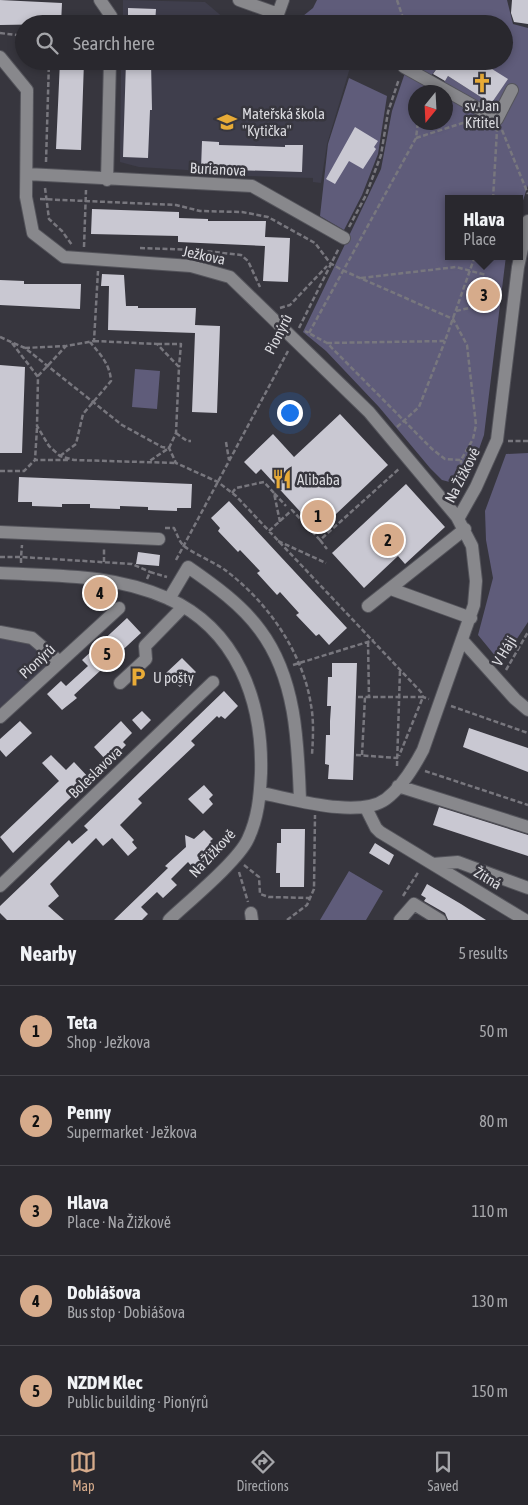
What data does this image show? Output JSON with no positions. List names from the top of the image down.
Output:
{
  "streets": {
    "street": [
      "Burianova",
      "Ježkova",
      "Pionýrů",
      "Na Žižkově",
      "Boleslavova",
      "Žitná"
    ],
    "path": ["V Háji"]
  },
  "crossings": [
    ["Burianova", "Ježkova"],
    ["Burianova", "Pionýrů"],
    ["Ježkova", "Pionýrů"],
    ["Ježkova", "Na Žižkově"]
  ],
  "places": {
    "church": ["sv. Jan Křtitel"],
    "school or university": ["Mateřská škola \"Kytička\""],
    "restaurant": ["Alibaba"],
    "parking": ["U pošty"]
  },
  "north": "bottom",
  "page": {
    "search": "Search here",
    "popup": ["Hlava", "Place"],
    "pins": [
      "3",
      "1",
      "2",
      "4",
      "5"
    ],
    "heading": ["Nearby", "5 results"],
    "list": [
      {
        "mark": "1",
        "name": "Teta",
        "note": "Shop · Ježkova",
        "value": "50 m"
      },
      {
        "mark": "2",
        "name": "Penny",
        "note": "Supermarket · Ježkova",
        "value": "80 m"
      },
      {
        "mark": "3",
        "name": "Hlava",
        "note": "Place · Na Žižkově",
        "value": "110 m"
      },
      {
        "mark": "4",
        "name": "Dobiášova",
        "note": "Bus stop · Dobiášova",
        "value": "130 m"
      },
      {
        "mark": "5",
        "name": "NZDM Klec",
        "note": "Public building · Pionýrů",
        "value": "150 m"
      }
    ],
    "nav": ["Map", "Directions", "Saved"]
  }
}
